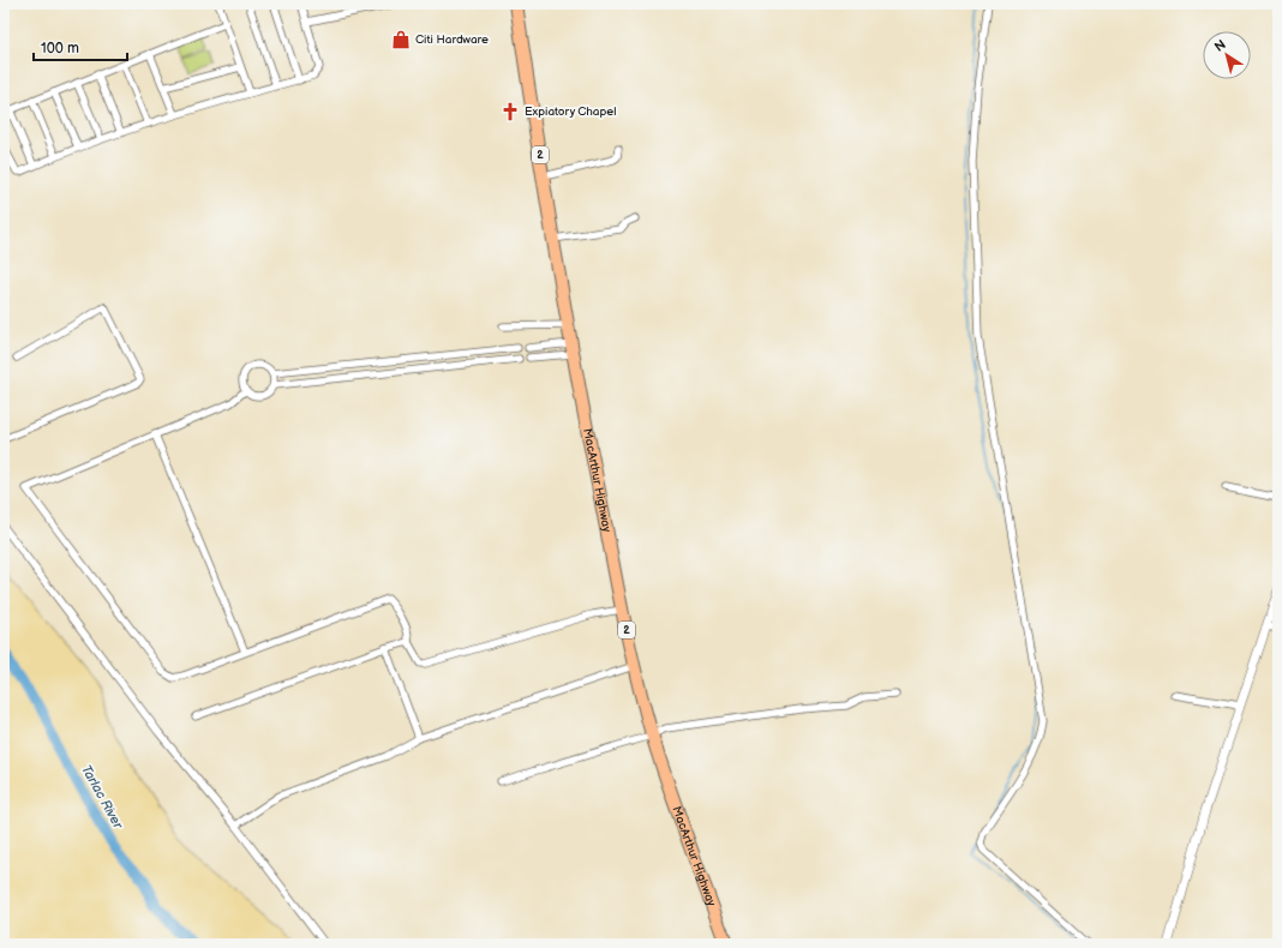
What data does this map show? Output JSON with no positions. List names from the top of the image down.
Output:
{
  "streets": {
    "highway": ["2", "MacArthur Highway"]
  },
  "water": ["Tarlac River"],
  "places": {
    "shop": ["Citi Hardware"],
    "church": ["Expiatory Chapel"]
  },
  "scale_bar": "100 m",
  "north": "top left"
}
